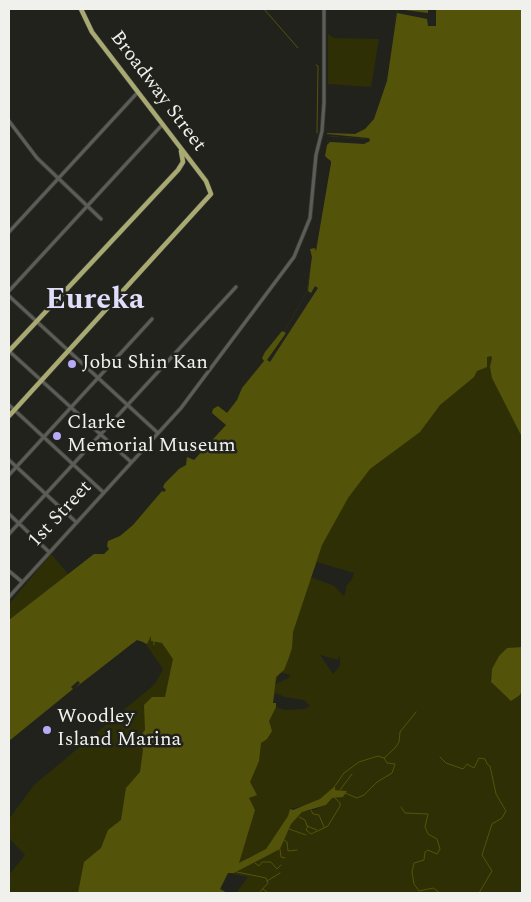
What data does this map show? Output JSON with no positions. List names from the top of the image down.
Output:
{
  "streets": {
    "highway": ["Broadway Street"],
    "street": ["1st Street"]
  },
  "districts": ["Eureka"],
  "places": ["Jobu Shin Kan", "Clarke Memorial Museum", "Woodley Island Marina"]
}
